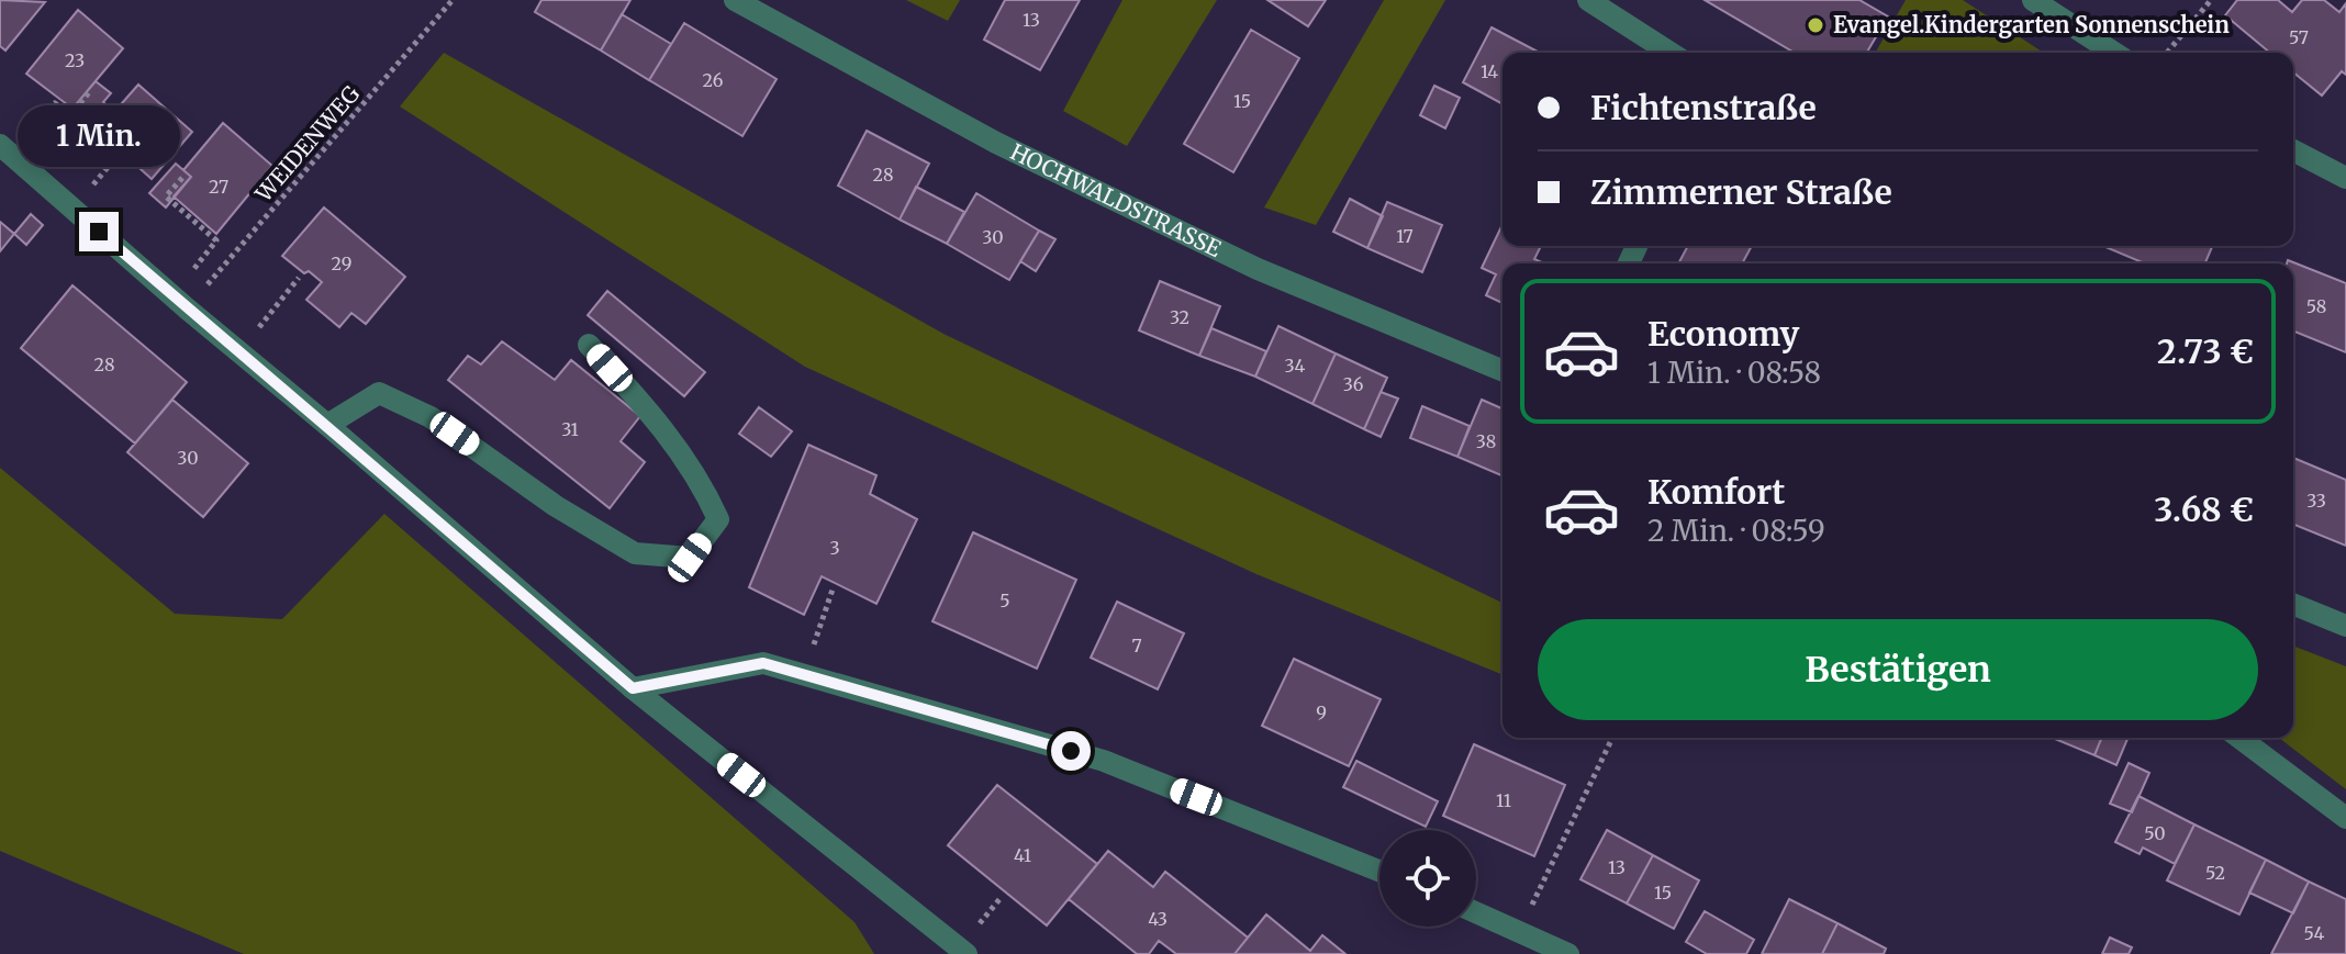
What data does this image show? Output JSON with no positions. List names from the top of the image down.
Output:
{
  "streets": {
    "street": ["HOCHWALDSTRASSE"],
    "path": ["WEIDENWEG"]
  },
  "places": ["Evangel.Kindergarten Sonnenschein"],
  "house_numbers": [
    "13",
    "57",
    "23",
    "14",
    "26",
    "15",
    "28",
    "27",
    "17",
    "30",
    "29",
    "58",
    "32",
    "28",
    "34",
    "36",
    "31",
    "38",
    "30",
    "33",
    "3",
    "5",
    "7",
    "9",
    "11",
    "50",
    "41",
    "13",
    "52",
    "15",
    "43",
    "54"
  ],
  "page": {
    "banner": ["Fichtenstraße", "Zimmerner Straße"],
    "bubble": "1 Min.",
    "list": [
      {
        "name": "Economy",
        "note": "1 Min. · 08:58",
        "value": "2.73 €"
      },
      {
        "name": "Komfort",
        "note": "2 Min. · 08:59",
        "value": "3.68 €"
      }
    ],
    "buttons": "Bestätigen"
  }
}
